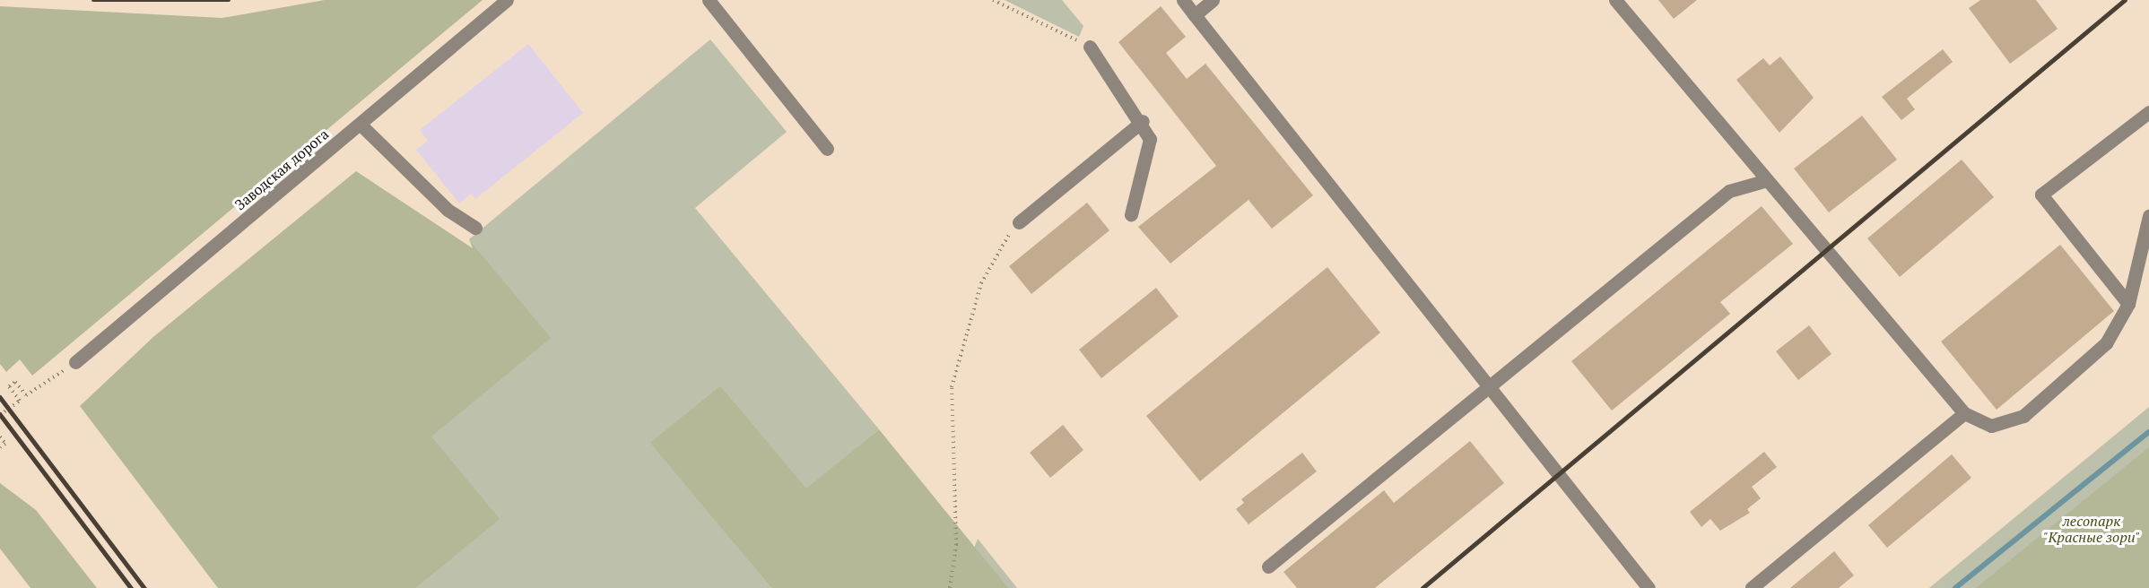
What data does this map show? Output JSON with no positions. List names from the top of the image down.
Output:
{
  "streets": {
    "street": ["Заводская дорога"]
  },
  "parks": ["лесопарк \"Красные зори\""]
}
